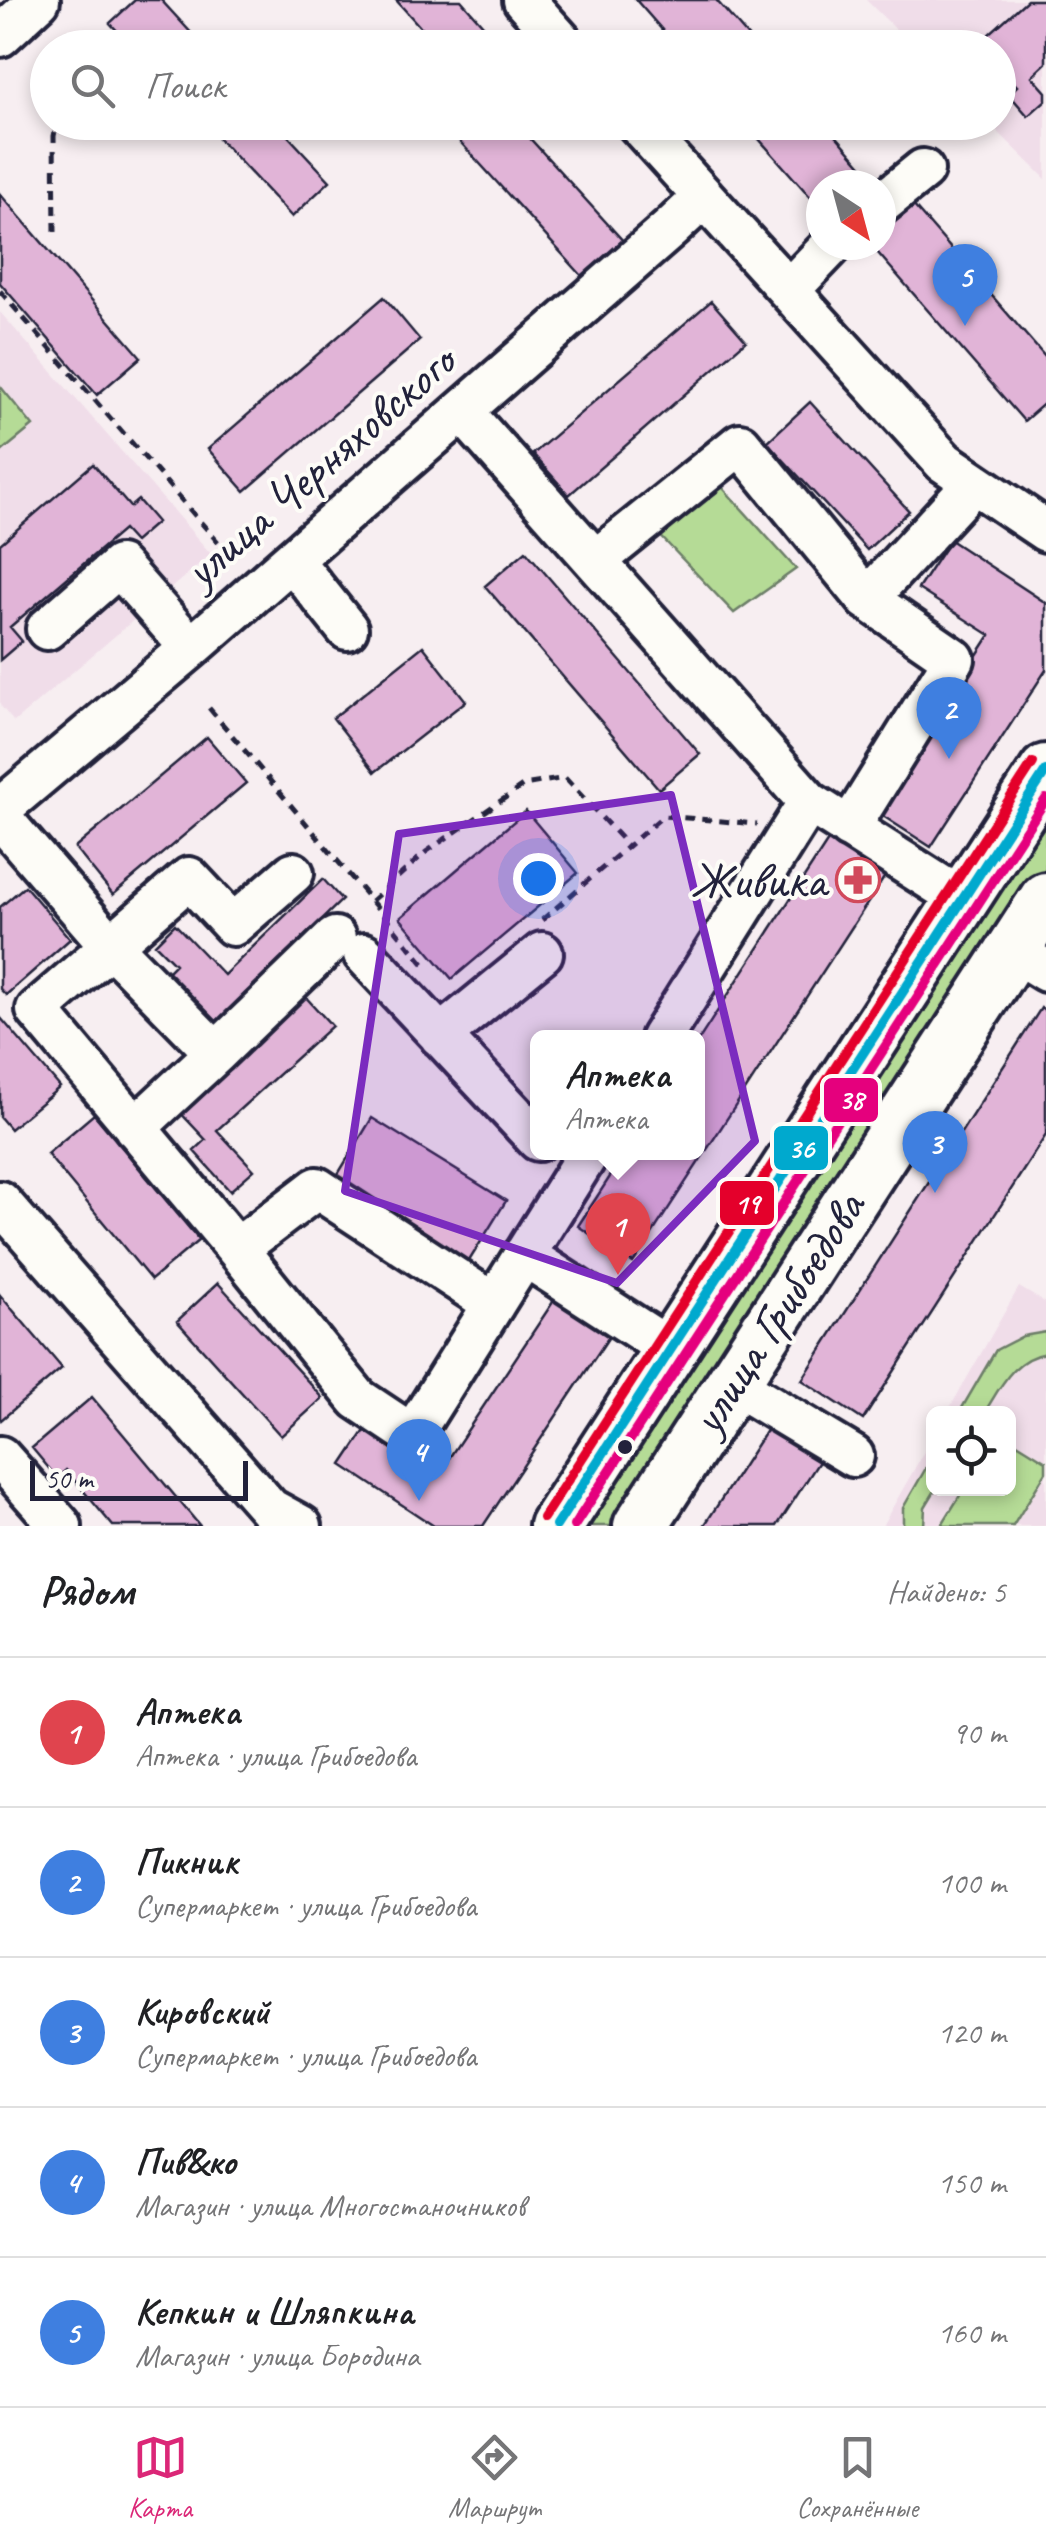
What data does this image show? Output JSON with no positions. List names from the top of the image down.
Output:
{
  "streets": {
    "main road": ["улица Грибоедова"],
    "street": ["улица Черняховского"]
  },
  "places": {
    "pharmacy": ["Живика"]
  },
  "lines": ["transit line 19", "transit line 36", "transit line 38"],
  "scale_bar": "50 m",
  "north": "bottom right",
  "page": {
    "search": "Поиск",
    "pins": [
      "5",
      "2",
      "3",
      "1",
      "4"
    ],
    "popup": ["Аптека", "Аптека"],
    "scale": "50 m",
    "heading": ["Рядом", "Найдено: 5"],
    "list": [
      {
        "mark": "1",
        "name": "Аптека",
        "note": "Аптека · улица Грибоедова",
        "value": "90 m"
      },
      {
        "mark": "2",
        "name": "Пикник",
        "note": "Супермаркет · улица Грибоедова",
        "value": "100 m"
      },
      {
        "mark": "3",
        "name": "Кировский",
        "note": "Супермаркет · улица Грибоедова",
        "value": "120 m"
      },
      {
        "mark": "4",
        "name": "Пив&ко",
        "note": "Магазин · улица Многостаночников",
        "value": "150 m"
      },
      {
        "mark": "5",
        "name": "Кепкин и Шляпкина",
        "note": "Магазин · улица Бородина",
        "value": "160 m"
      }
    ],
    "nav": ["Карта", "Маршрут", "Сохранённые"]
  }
}
